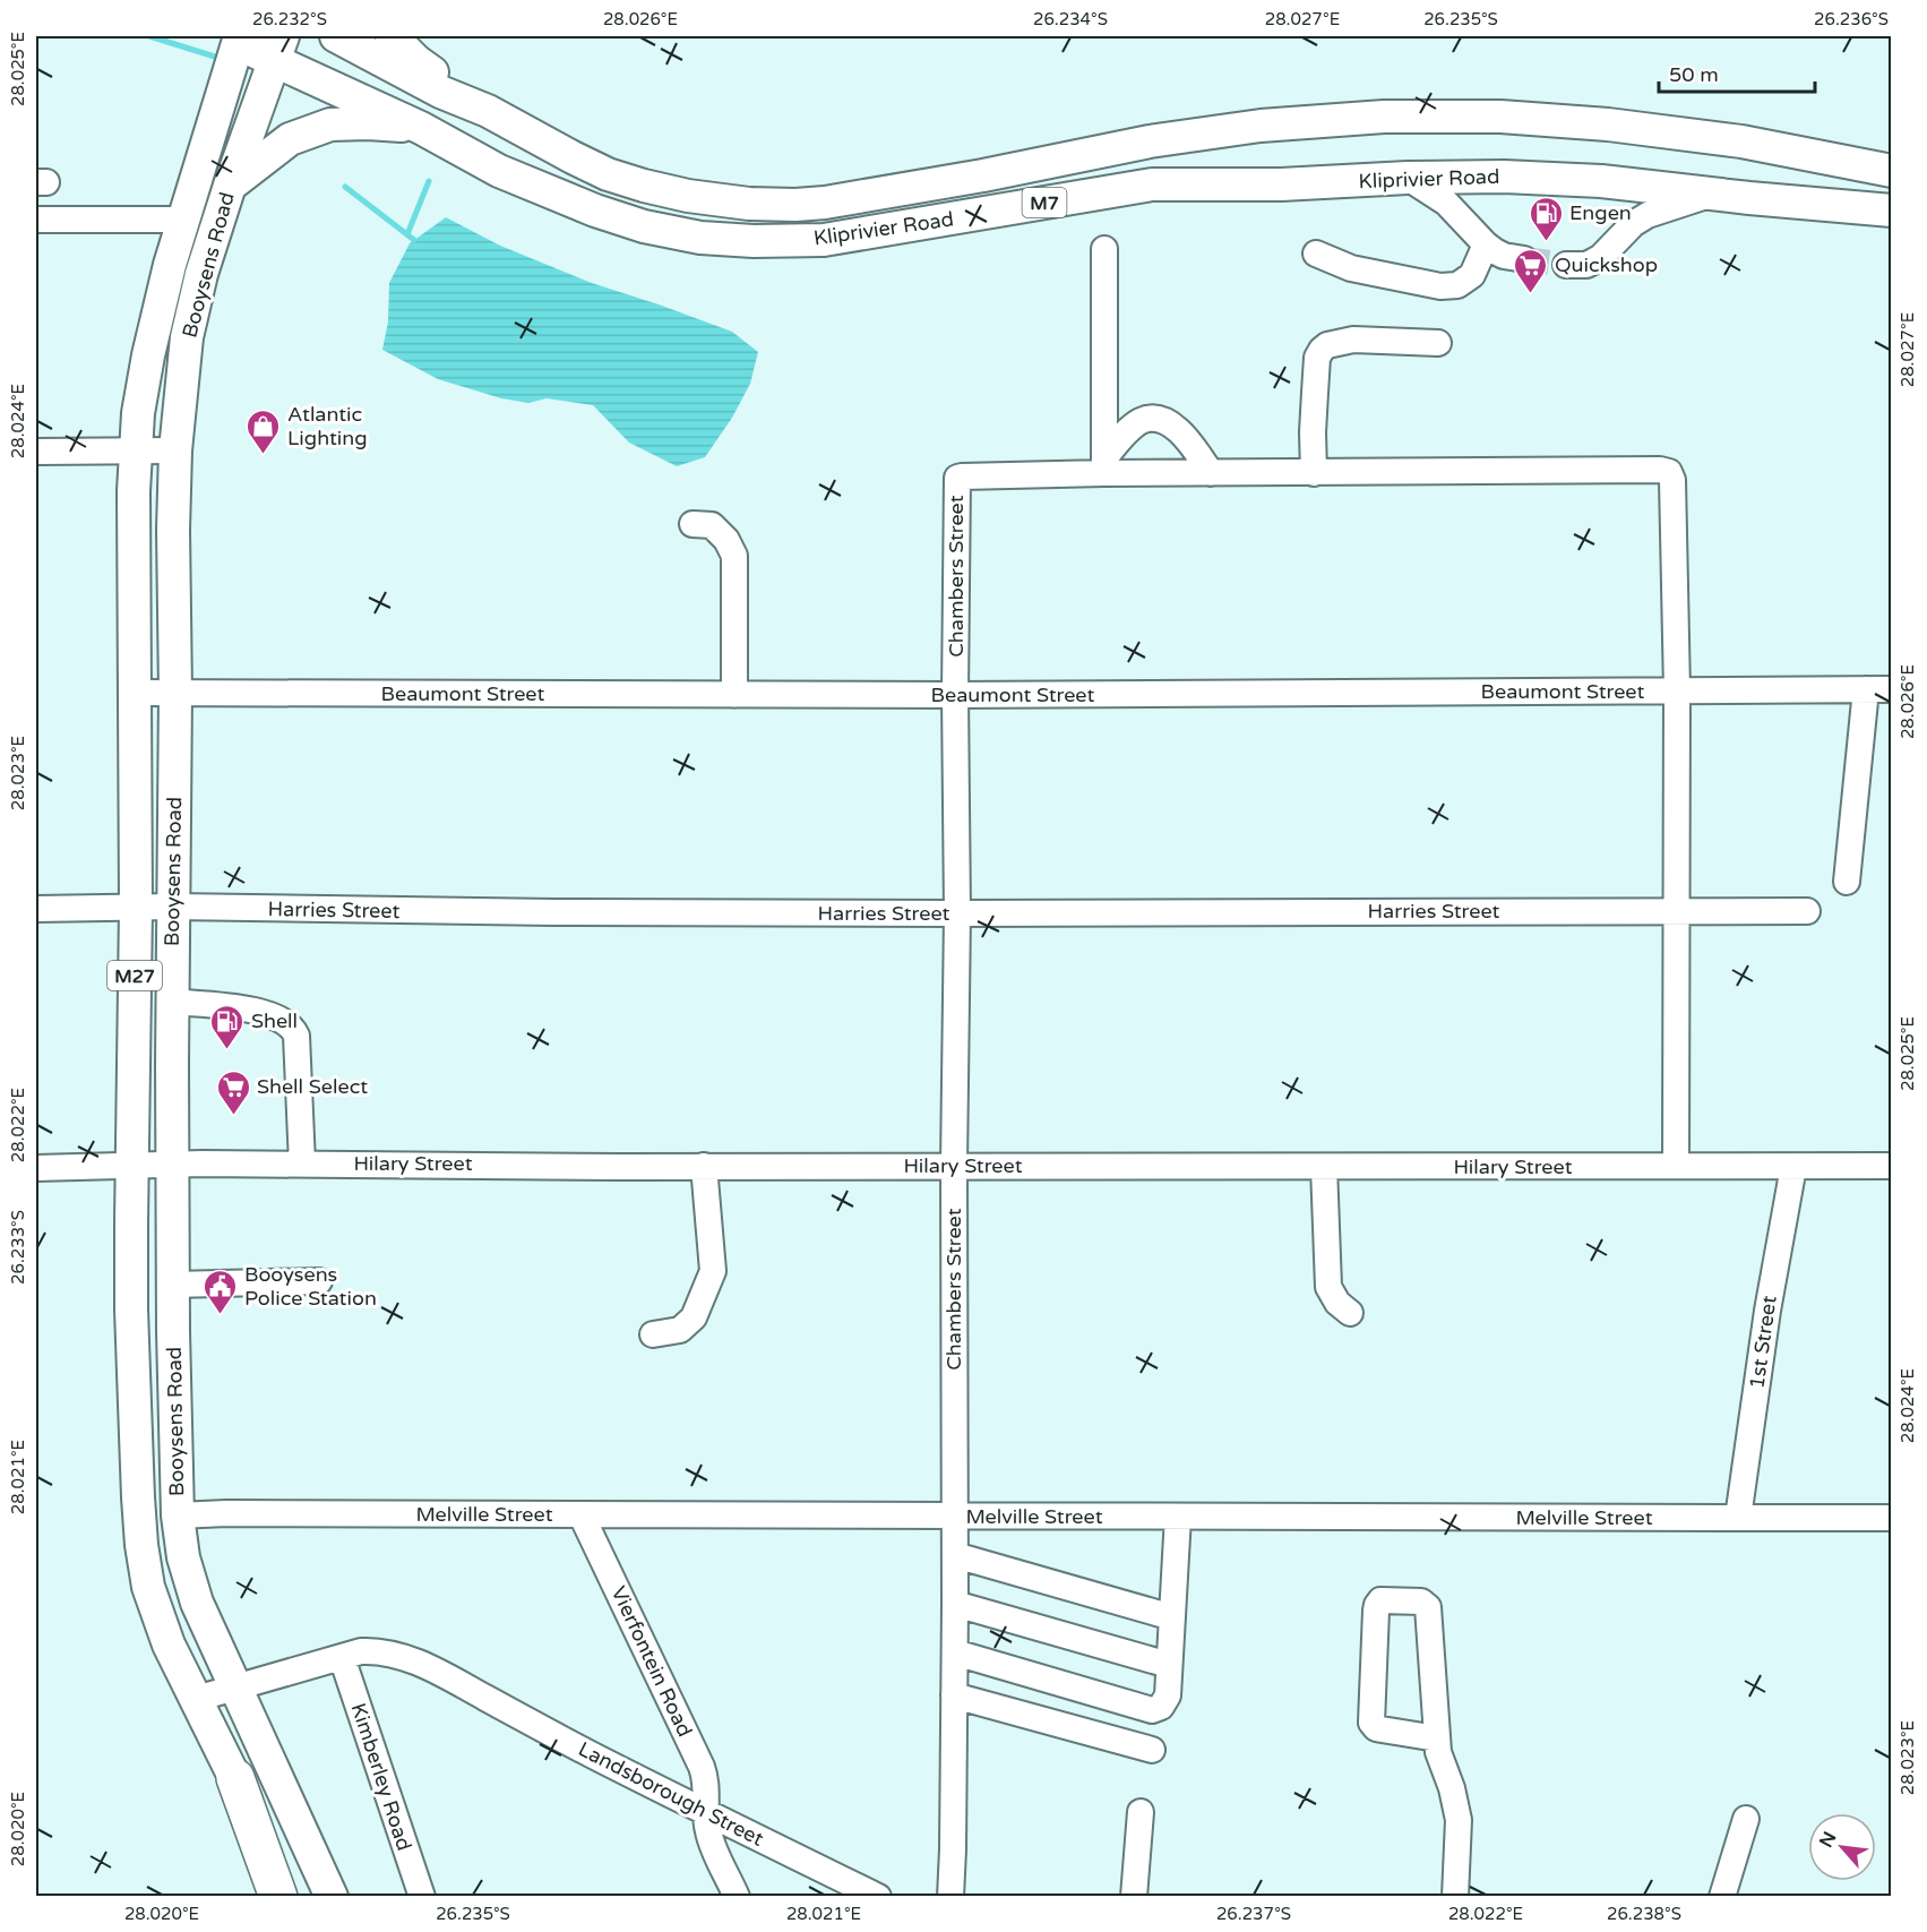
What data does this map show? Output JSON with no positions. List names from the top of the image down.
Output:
{
  "streets": {
    "main road": [
      "Kliprivier Road",
      "M7",
      "Booysens Road",
      "M27"
    ],
    "street": [
      "Chambers Street",
      "Beaumont Street",
      "Harries Street",
      "Hilary Street",
      "1st Street",
      "Melville Street",
      "Vierfontein Road",
      "Kimberley Road",
      "Landsborough Street"
    ]
  },
  "crossings": [
    ["Kliprivier Road", "Booysens Road"],
    ["Booysens Road", "Beaumont Street"],
    ["Booysens Road", "Harries Street"],
    ["Booysens Road", "Hilary Street"],
    ["Booysens Road", "Melville Street"],
    ["Booysens Road", "Landsborough Street"],
    ["Chambers Street", "Beaumont Street"],
    ["Chambers Street", "Harries Street"],
    ["Chambers Street", "Hilary Street"],
    ["Chambers Street", "Melville Street"],
    ["Hilary Street", "1st Street"],
    ["1st Street", "Melville Street"],
    ["Melville Street", "Vierfontein Road"],
    ["Vierfontein Road", "Landsborough Street"],
    ["Kimberley Road", "Landsborough Street"]
  ],
  "places": {
    "fuel station": ["Engen", "Shell"],
    "supermarket": ["Quickshop", "Shell Select"],
    "shop": ["Atlantic Lighting"],
    "public building": ["Booysens Police Station"]
  },
  "scale_bar": "50 m",
  "north": "top left",
  "coordinates": [
    "26.232°S",
    "28.026°E",
    "26.234°S",
    "28.027°E",
    "26.235°S",
    "26.236°S",
    "28.025°E",
    "28.024°E",
    "28.023°E",
    "28.022°E",
    "26.233°S",
    "28.021°E",
    "28.020°E",
    "26.237°S",
    "26.238°S"
  ]
}
